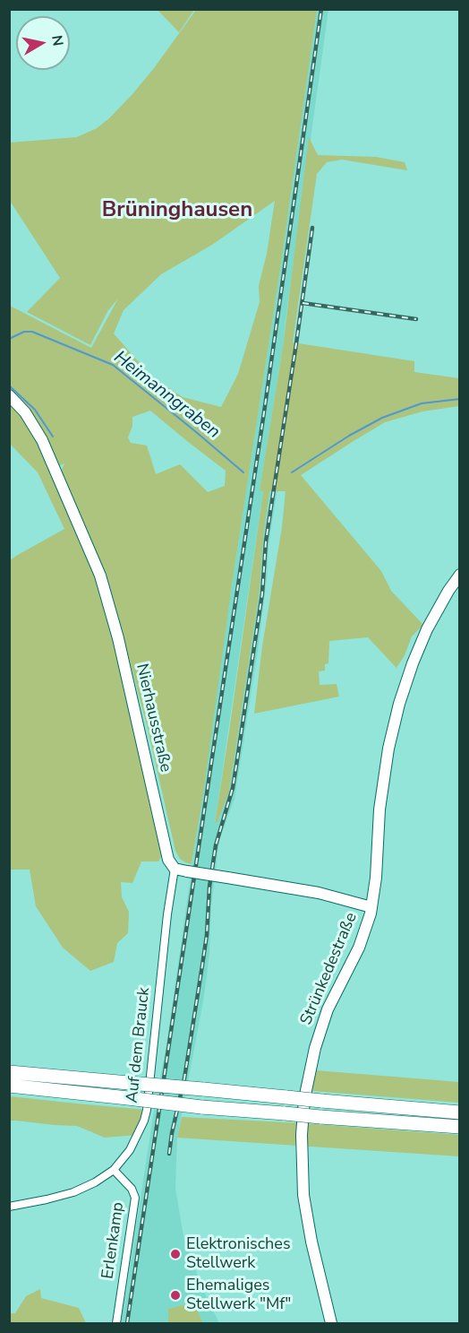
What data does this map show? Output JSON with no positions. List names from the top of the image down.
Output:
{
  "streets": {
    "main road": ["Nierhausstraße", "Strünkedestraße"],
    "street": ["Auf dem Brauck", "Erlenkamp"]
  },
  "crossings": [
    ["Nierhausstraße", "Auf dem Brauck"],
    ["Auf dem Brauck", "Erlenkamp"]
  ],
  "districts": ["Brüninghausen"],
  "water": ["Heimanngraben"],
  "places": ["Elektronisches Stellwerk", "Ehemaliges Stellwerk \"Mf\""],
  "north": "right"
}
